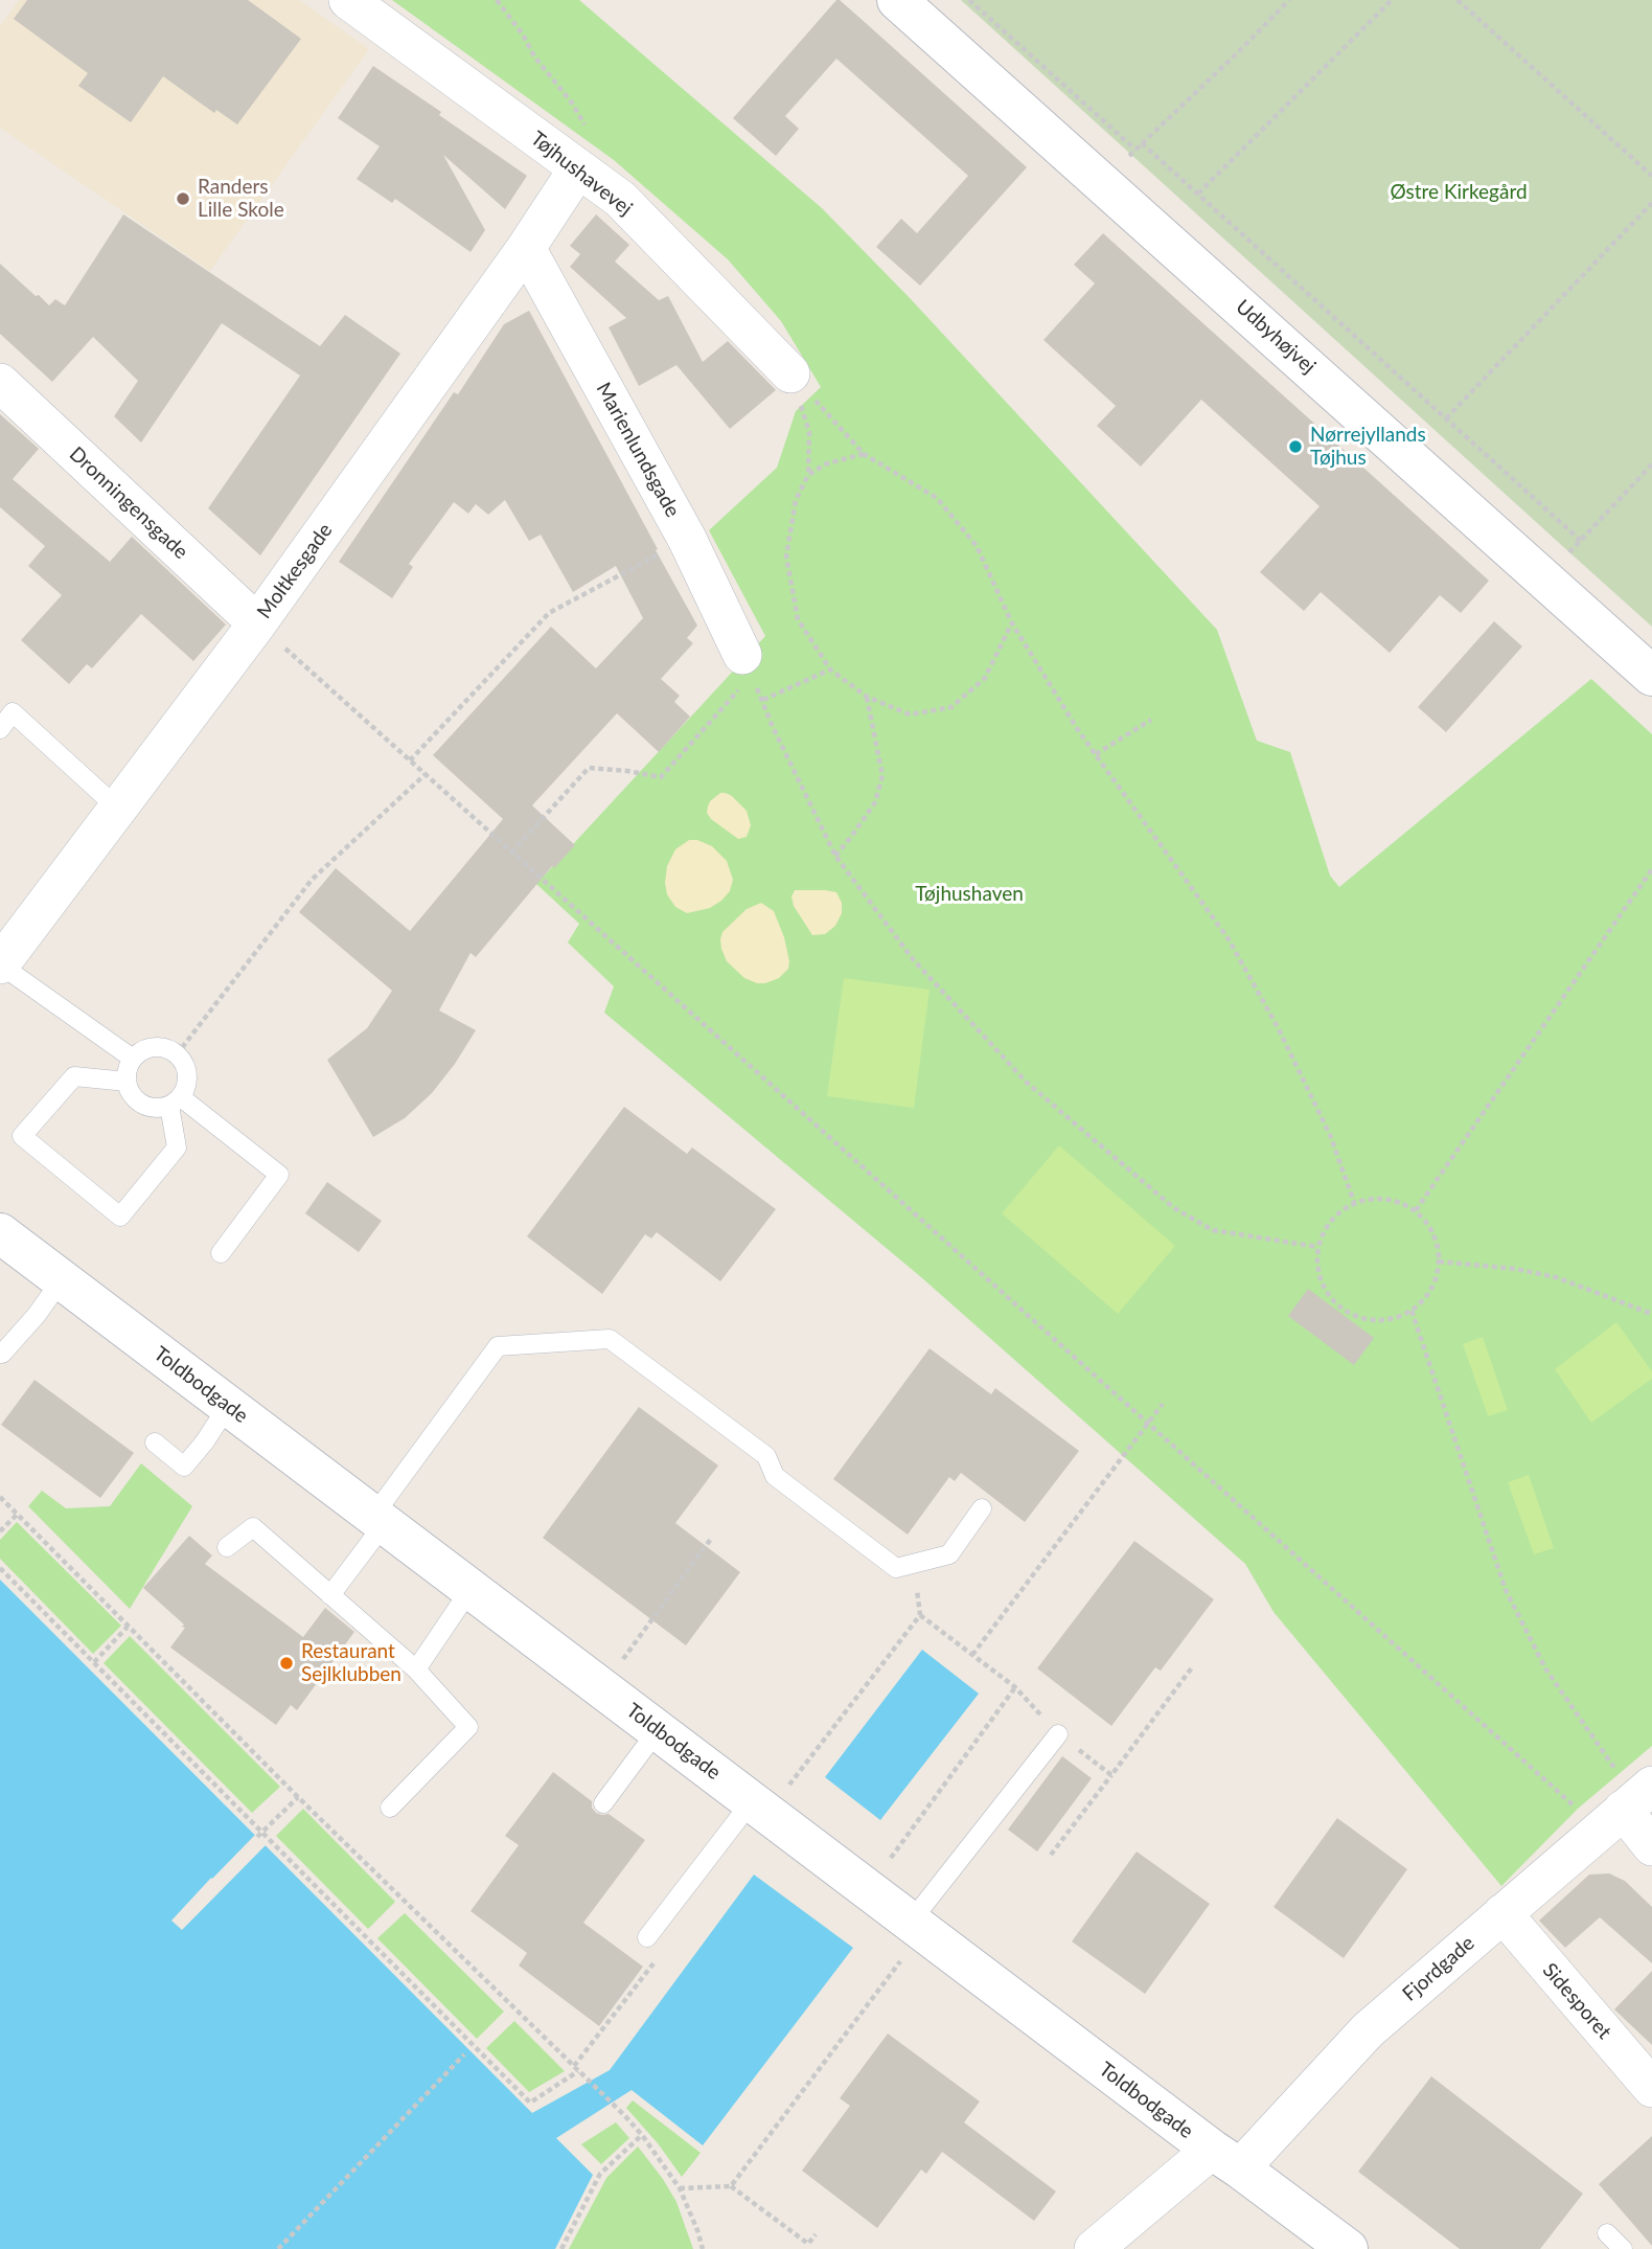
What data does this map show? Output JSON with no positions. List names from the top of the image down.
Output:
{
  "streets": {
    "street": [
      "Tøjhushavevej",
      "Udbyhøjvej",
      "Marienlundsgade",
      "Dronningensgade",
      "Moltkesgade",
      "Toldbodgade",
      "Fjordgade",
      "Sidesporet"
    ]
  },
  "crossings": [
    ["Tøjhushavevej", "Moltkesgade"],
    ["Marienlundsgade", "Moltkesgade"],
    ["Dronningensgade", "Moltkesgade"],
    ["Toldbodgade", "Fjordgade"],
    ["Fjordgade", "Sidesporet"]
  ],
  "parks": ["Østre Kirkegård", "Tøjhushaven"],
  "places": ["Randers Lille Skole", "Nørrejyllands Tøjhus", "Restaurant Sejlklubben"]
}
